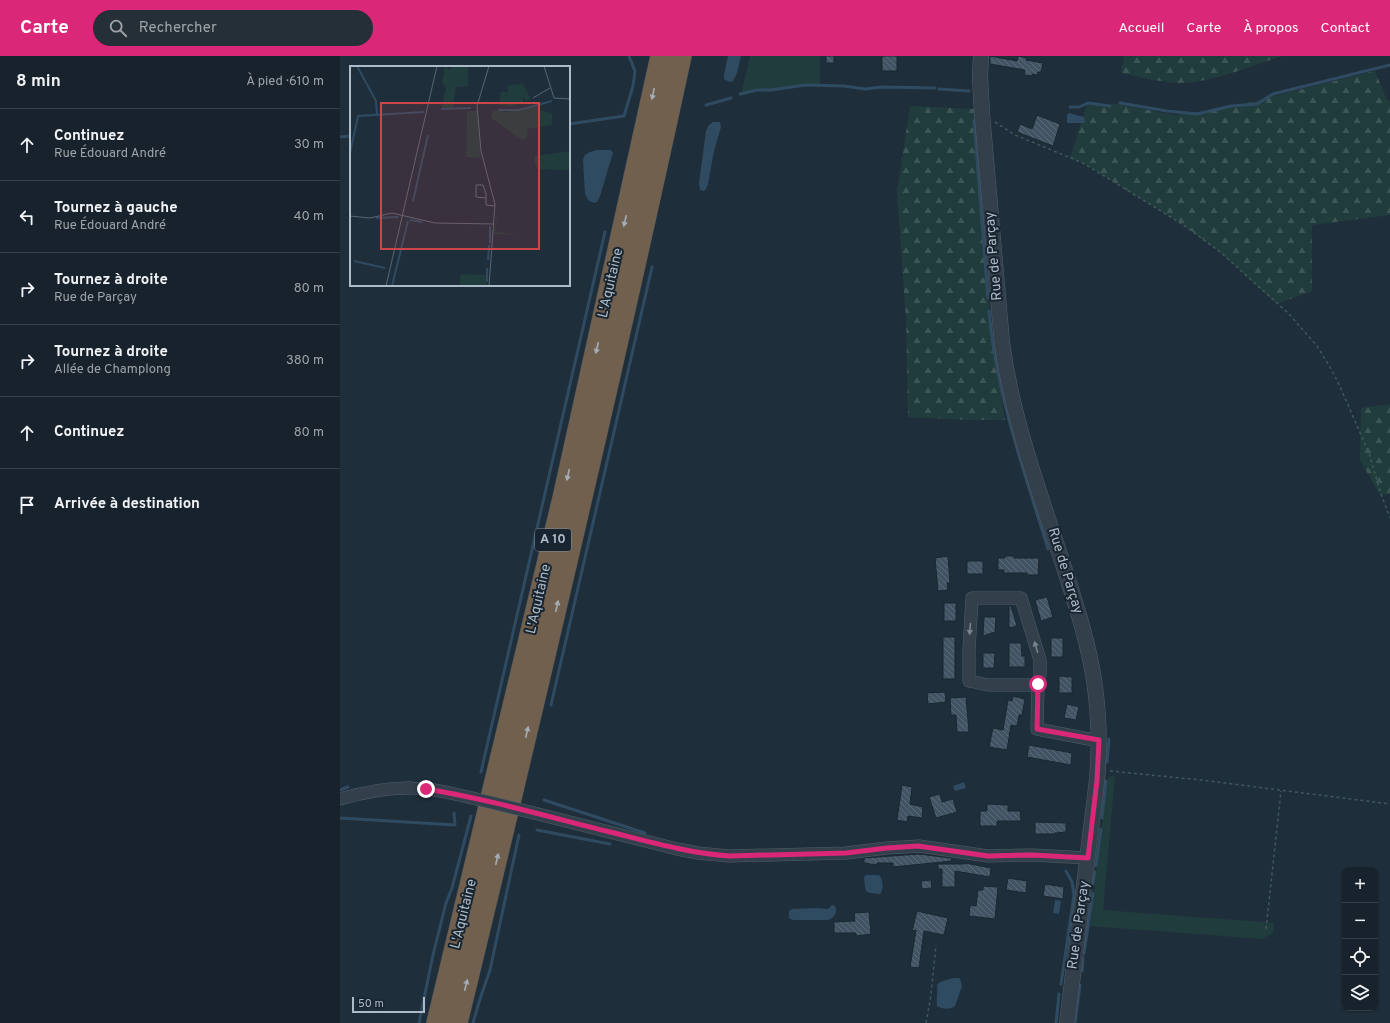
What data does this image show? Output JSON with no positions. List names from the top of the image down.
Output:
{
  "streets": {
    "highway": ["L'Aquitaine", "A 10"],
    "street": ["Rue de Parçay"]
  },
  "scale_bar": "50 m",
  "page": {
    "header": "Carte",
    "search": "Rechercher",
    "nav": [
      "Accueil",
      "Carte",
      "À propos",
      "Contact"
    ],
    "heading": ["8 min", "À pied · 610 m"],
    "list": [
      ["Continuez", "Rue Édouard André", "30 m"],
      ["Tournez à gauche", "Rue Édouard André", "40 m"],
      ["Tournez à droite", "Rue de Parçay", "80 m"],
      ["Tournez à droite", "Allée de Champlong", "380 m"],
      ["Continuez", "80 m"],
      "Arrivée à destination"
    ],
    "map_buttons": ["+", "−"],
    "scale": "50 m"
  }
}
